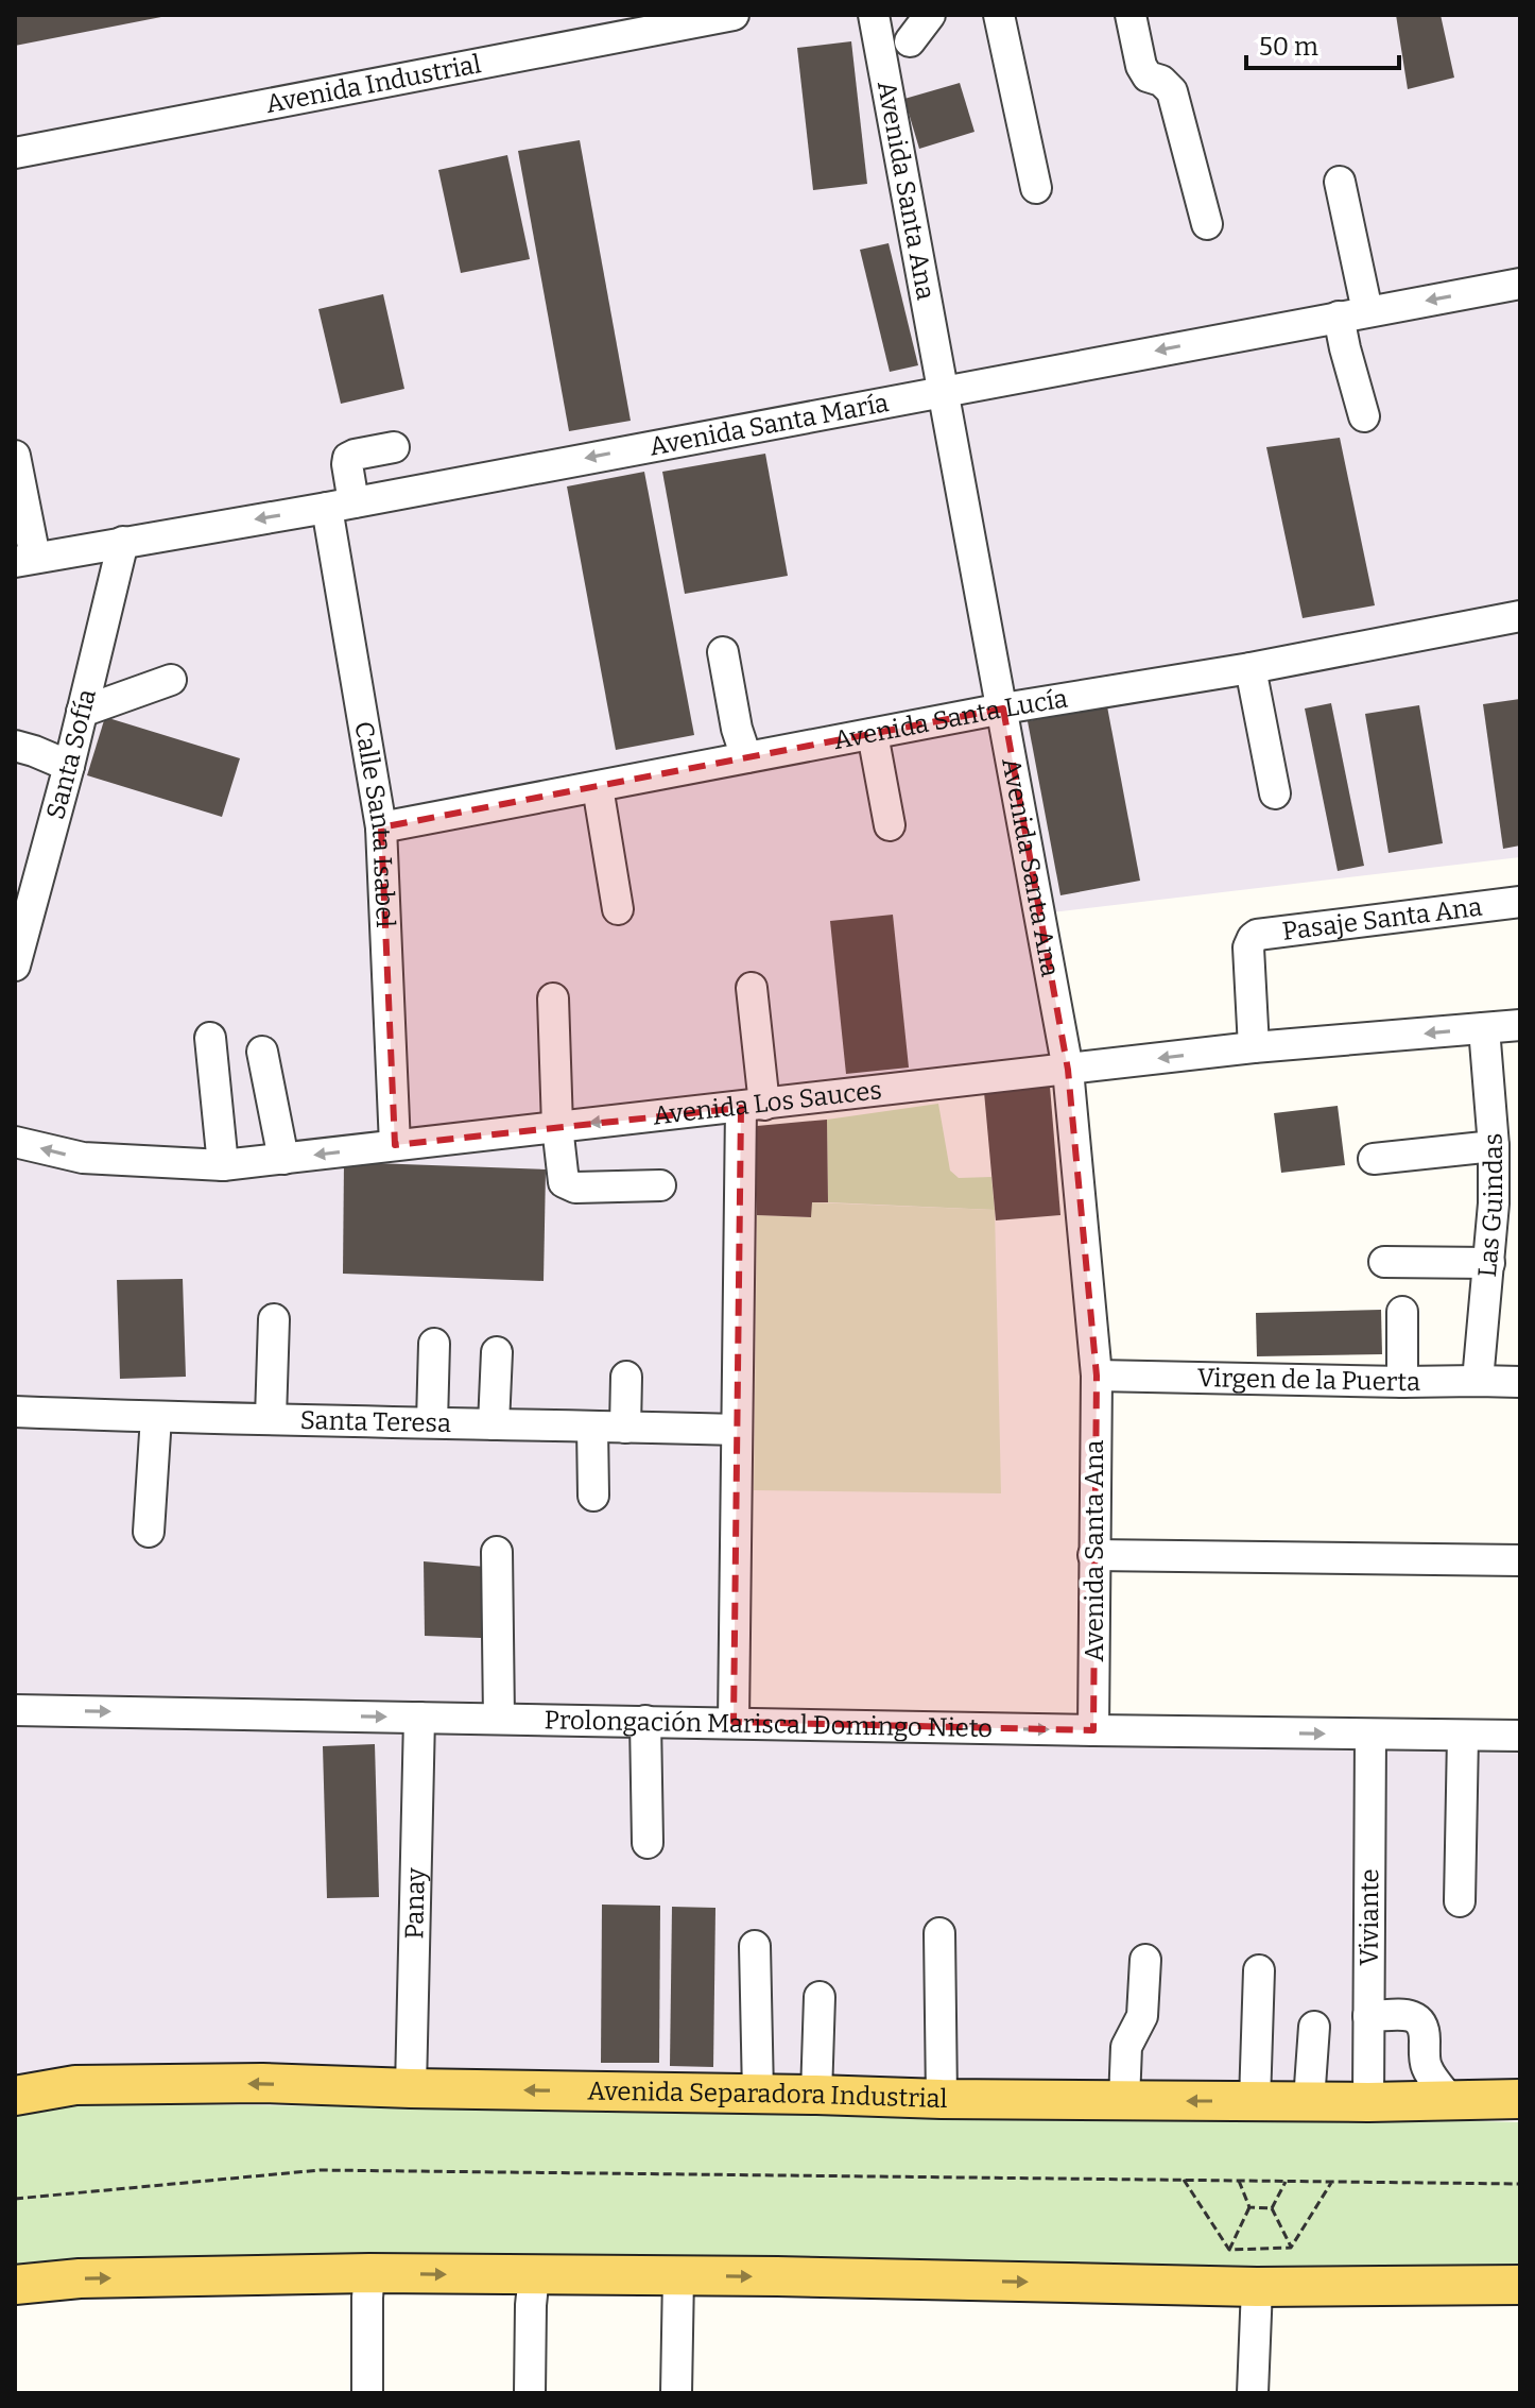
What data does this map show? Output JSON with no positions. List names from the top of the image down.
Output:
{
  "streets": {
    "main road": ["Avenida Separadora Industrial"],
    "street": [
      "Avenida Industrial",
      "Avenida Santa Ana",
      "Avenida Santa María",
      "Avenida Santa Lucía",
      "Santa Sofía",
      "Calle Santa Isabel",
      "Pasaje Santa Ana",
      "Avenida Los Sauces",
      "Las Guindas",
      "Virgen de la Puerta",
      "Santa Teresa",
      "Prolongación Mariscal Domingo Nieto",
      "Panay",
      "Viviante"
    ]
  },
  "crossings": [
    ["Avenida Santa Ana", "Avenida Santa María"],
    ["Avenida Santa Ana", "Avenida Santa Lucía"],
    ["Avenida Santa Ana", "Avenida Los Sauces"],
    ["Avenida Santa Ana", "Virgen de la Puerta"],
    ["Avenida Santa Ana", "Prolongación Mariscal Domingo Nieto"],
    ["Avenida Santa María", "Santa Sofía"],
    ["Avenida Santa María", "Calle Santa Isabel"],
    ["Avenida Santa Lucía", "Calle Santa Isabel"],
    ["Calle Santa Isabel", "Avenida Los Sauces"],
    ["Pasaje Santa Ana", "Avenida Los Sauces"],
    ["Avenida Los Sauces", "Las Guindas"],
    ["Las Guindas", "Virgen de la Puerta"],
    ["Prolongación Mariscal Domingo Nieto", "Panay"],
    ["Prolongación Mariscal Domingo Nieto", "Viviante"],
    ["Panay", "Avenida Separadora Industrial"],
    ["Viviante", "Avenida Separadora Industrial"]
  ],
  "one_way": ["Avenida Santa María", "Avenida Los Sauces", "Prolongación Mariscal Domingo Nieto"],
  "scale_bar": "50 m"
}
